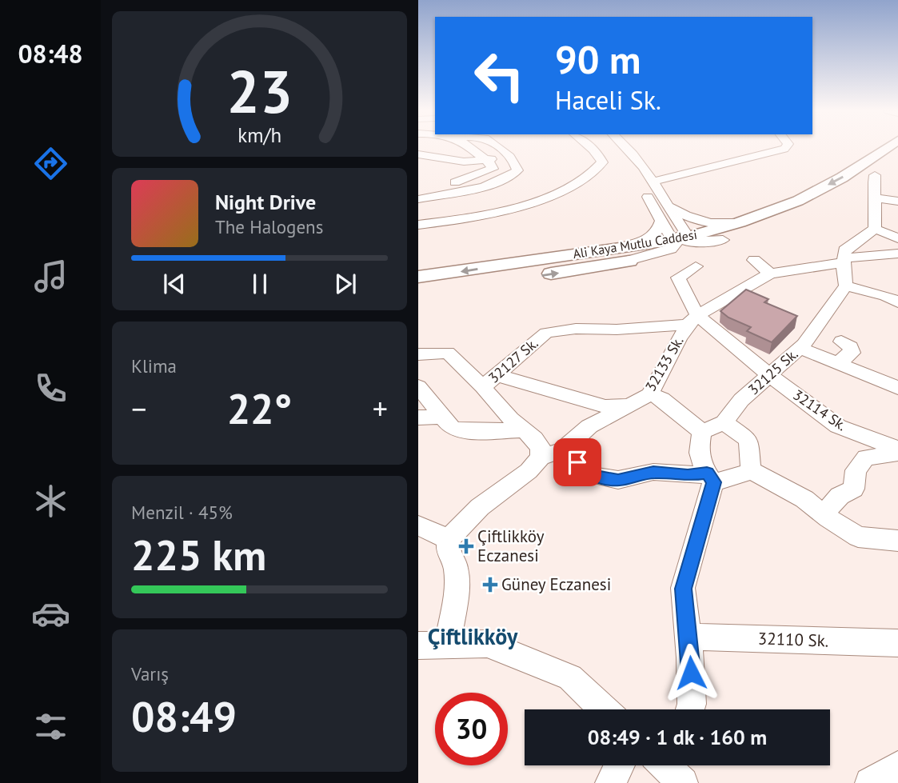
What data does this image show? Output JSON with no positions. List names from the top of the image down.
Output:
{
  "streets": {
    "main road": ["Ali Kaya Mutlu Caddesi"],
    "street": [
      "32127 Sk.",
      "32133 Sk.",
      "32125 Sk.",
      "32114 Sk.",
      "32110 Sk."
    ]
  },
  "crossings": [
    ["32127 Sk.", "32133 Sk."],
    ["32127 Sk.", "32114 Sk."],
    ["32133 Sk.", "32114 Sk."],
    ["32125 Sk.", "32114 Sk."]
  ],
  "districts": ["Çiftlikköy"],
  "places": {
    "health": ["Çiftlikköy Eczanesi", "Güney Eczanesi"]
  },
  "page": {
    "tabs": "08:48",
    "turn": ["90 m", "Haceli Sk."],
    "song": ["Night Drive", "The Halogens"],
    "tile": [
      "Klima",
      ["Menzil · 45%", "225 km"],
      ["Varış", "08:49"]
    ],
    "heat": ["−", "22°", "+"],
    "limit": "30",
    "trip": "08:49 · 1 dk · 160 m",
    "gauge": ["23", "km/h"]
  }
}
